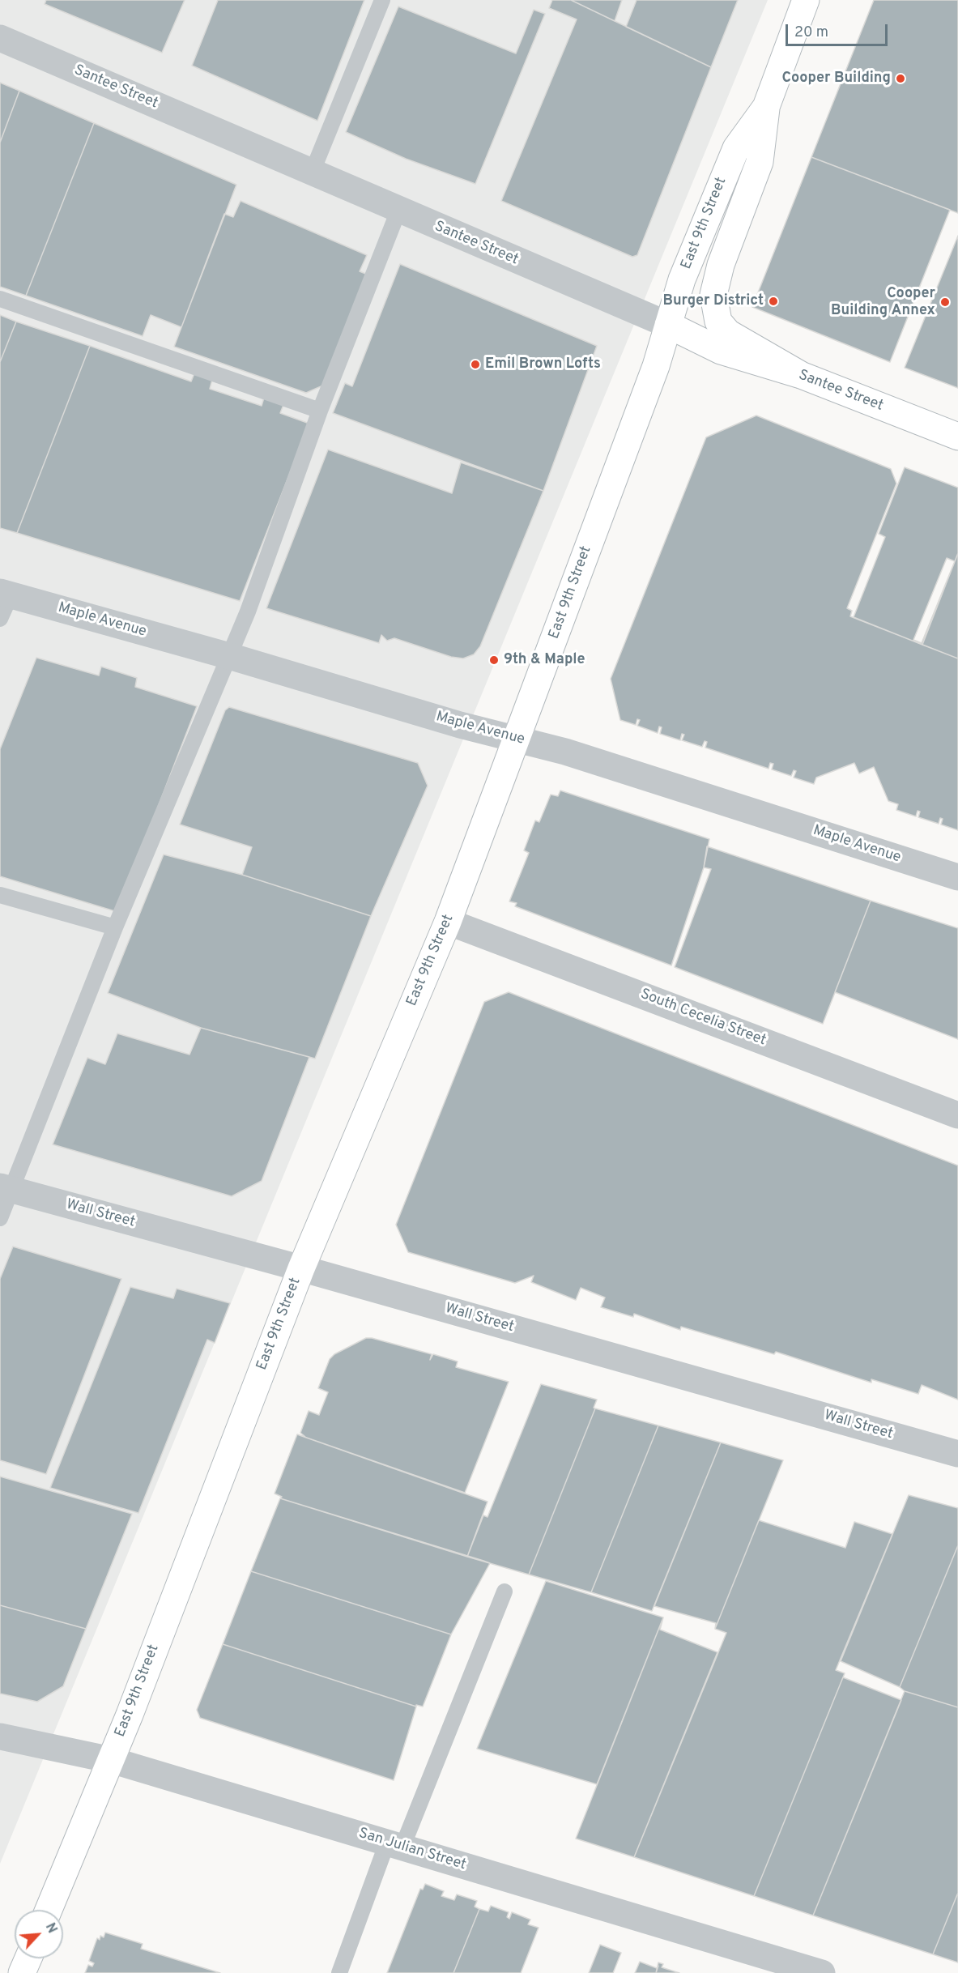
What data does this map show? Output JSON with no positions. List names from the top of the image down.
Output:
{
  "streets": {
    "main road": ["Santee Street", "East 9th Street"],
    "street": [
      "Maple Avenue",
      "South Cecelia Street",
      "Wall Street",
      "San Julian Street"
    ]
  },
  "crossings": [
    ["Santee Street", "East 9th Street"],
    ["East 9th Street", "Maple Avenue"],
    ["East 9th Street", "South Cecelia Street"],
    ["East 9th Street", "Wall Street"],
    ["East 9th Street", "San Julian Street"]
  ],
  "places": [
    "Cooper Building",
    "Burger District",
    "Cooper Building Annex",
    "Emil Brown Lofts",
    "9th & Maple"
  ],
  "scale_bar": "20 m",
  "north": "top right"
}
